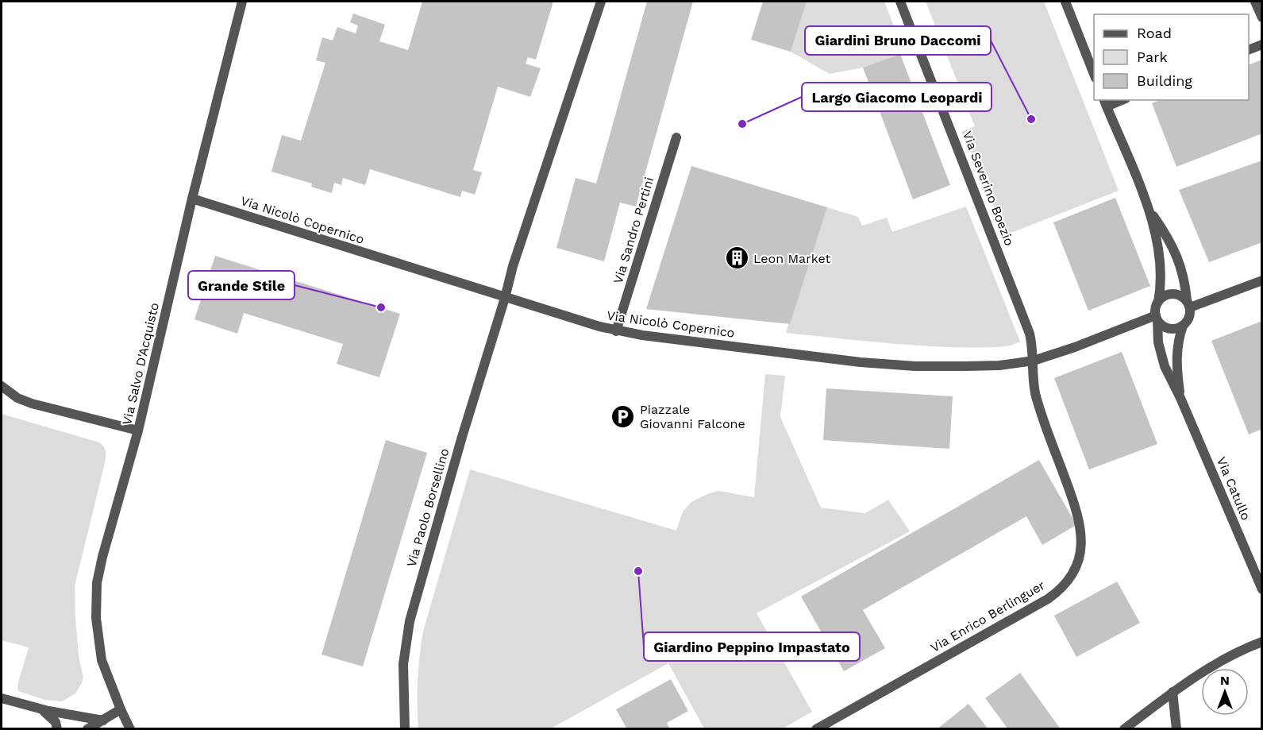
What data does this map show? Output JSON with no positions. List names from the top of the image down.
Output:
{
  "streets": {
    "street": [
      "Via Severino Boezio",
      "Via Nicolò Copernico",
      "Via Sandro Pertini",
      "Via Salvo D'Acquisto",
      "Via Catullo",
      "Via Paolo Borsellino",
      "Via Enrico Berlinguer"
    ]
  },
  "crossings": [
    ["Via Severino Boezio", "Via Nicolò Copernico"],
    ["Via Severino Boezio", "Via Enrico Berlinguer"],
    ["Via Nicolò Copernico", "Via Sandro Pertini"],
    ["Via Nicolò Copernico", "Via Salvo D'Acquisto"],
    ["Via Nicolò Copernico", "Via Catullo"],
    ["Via Nicolò Copernico", "Via Paolo Borsellino"],
    ["Via Nicolò Copernico", "Via Enrico Berlinguer"]
  ],
  "places": {
    "other": [
      "Giardini Bruno Daccomi",
      "Largo Giacomo Leopardi",
      "Grande Stile",
      "Giardino Peppino Impastato"
    ],
    "building": ["Leon Market"],
    "parking": ["Piazzale Giovanni Falcone"]
  },
  "legend": ["Road", "Park", "Building"],
  "north": "top"
}
